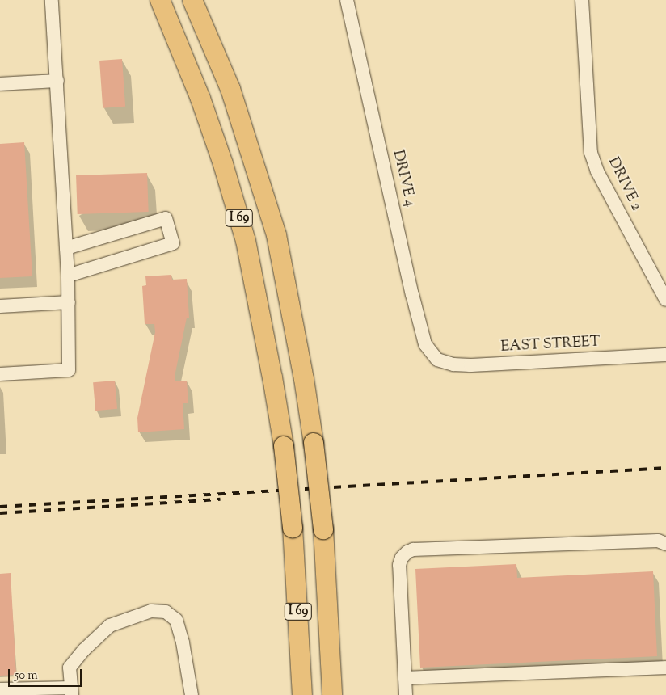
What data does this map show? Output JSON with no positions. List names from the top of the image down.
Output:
{
  "streets": {
    "highway": ["I 69"],
    "street": ["DRIVE 4", "DRIVE 2", "EAST STREET"]
  },
  "crossings": [
    ["DRIVE 4", "EAST STREET"]
  ],
  "scale_bar": "50 m"
}
